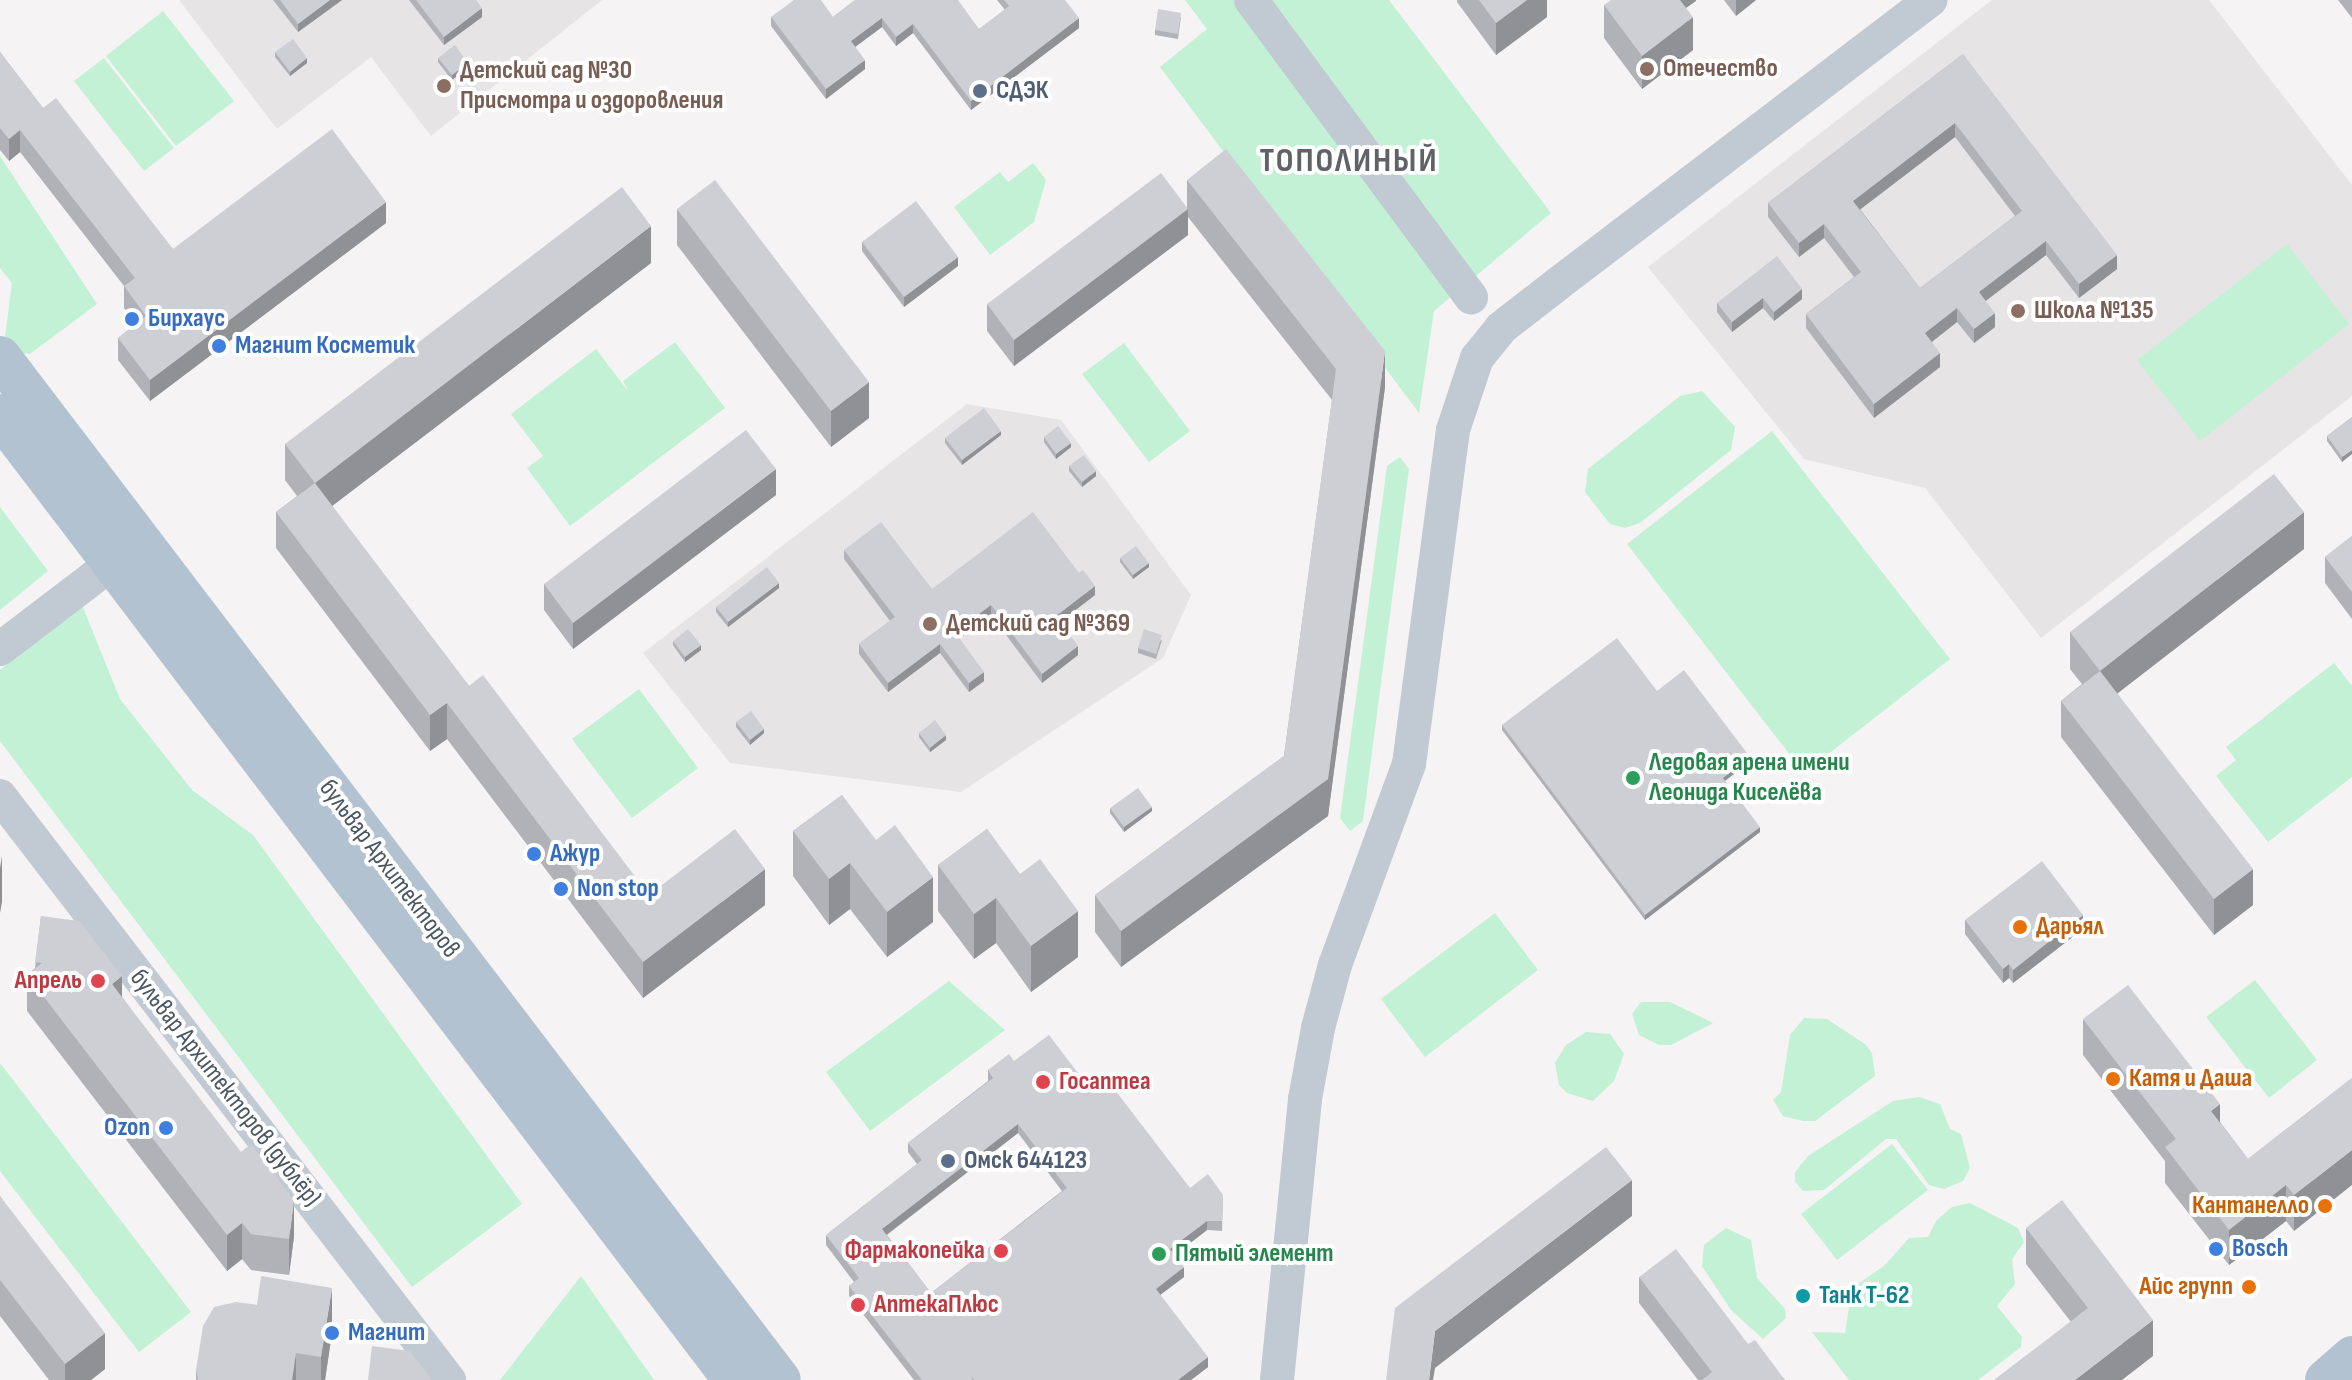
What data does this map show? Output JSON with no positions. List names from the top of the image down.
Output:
{
  "streets": {
    "main road": ["бульвар Архитекторов"],
    "street": ["бульвар Архитекторов (дублёр)"]
  },
  "districts": ["ТОПОЛИНЫЙ"],
  "places": [
    "Отечество",
    "Детский сад №30 Присмотра и оздоровления",
    "СДЭК",
    "Школа №135",
    "Бирхаус",
    "Магнит Косметик",
    "Детский сад №369",
    "Ледовая арена имени Леонида Киселёва",
    "Ажур",
    "Non stop",
    "Дарьял",
    "Апрель",
    "Катя и Даша",
    "Госаптеа",
    "Ozon",
    "Омск 644123",
    "Кантанелло",
    "Bosch",
    "Фармакопейка",
    "Пятый элемент",
    "Айс групп",
    "Танк Т-62",
    "АптекаПлюс",
    "Магнит"
  ]
}
